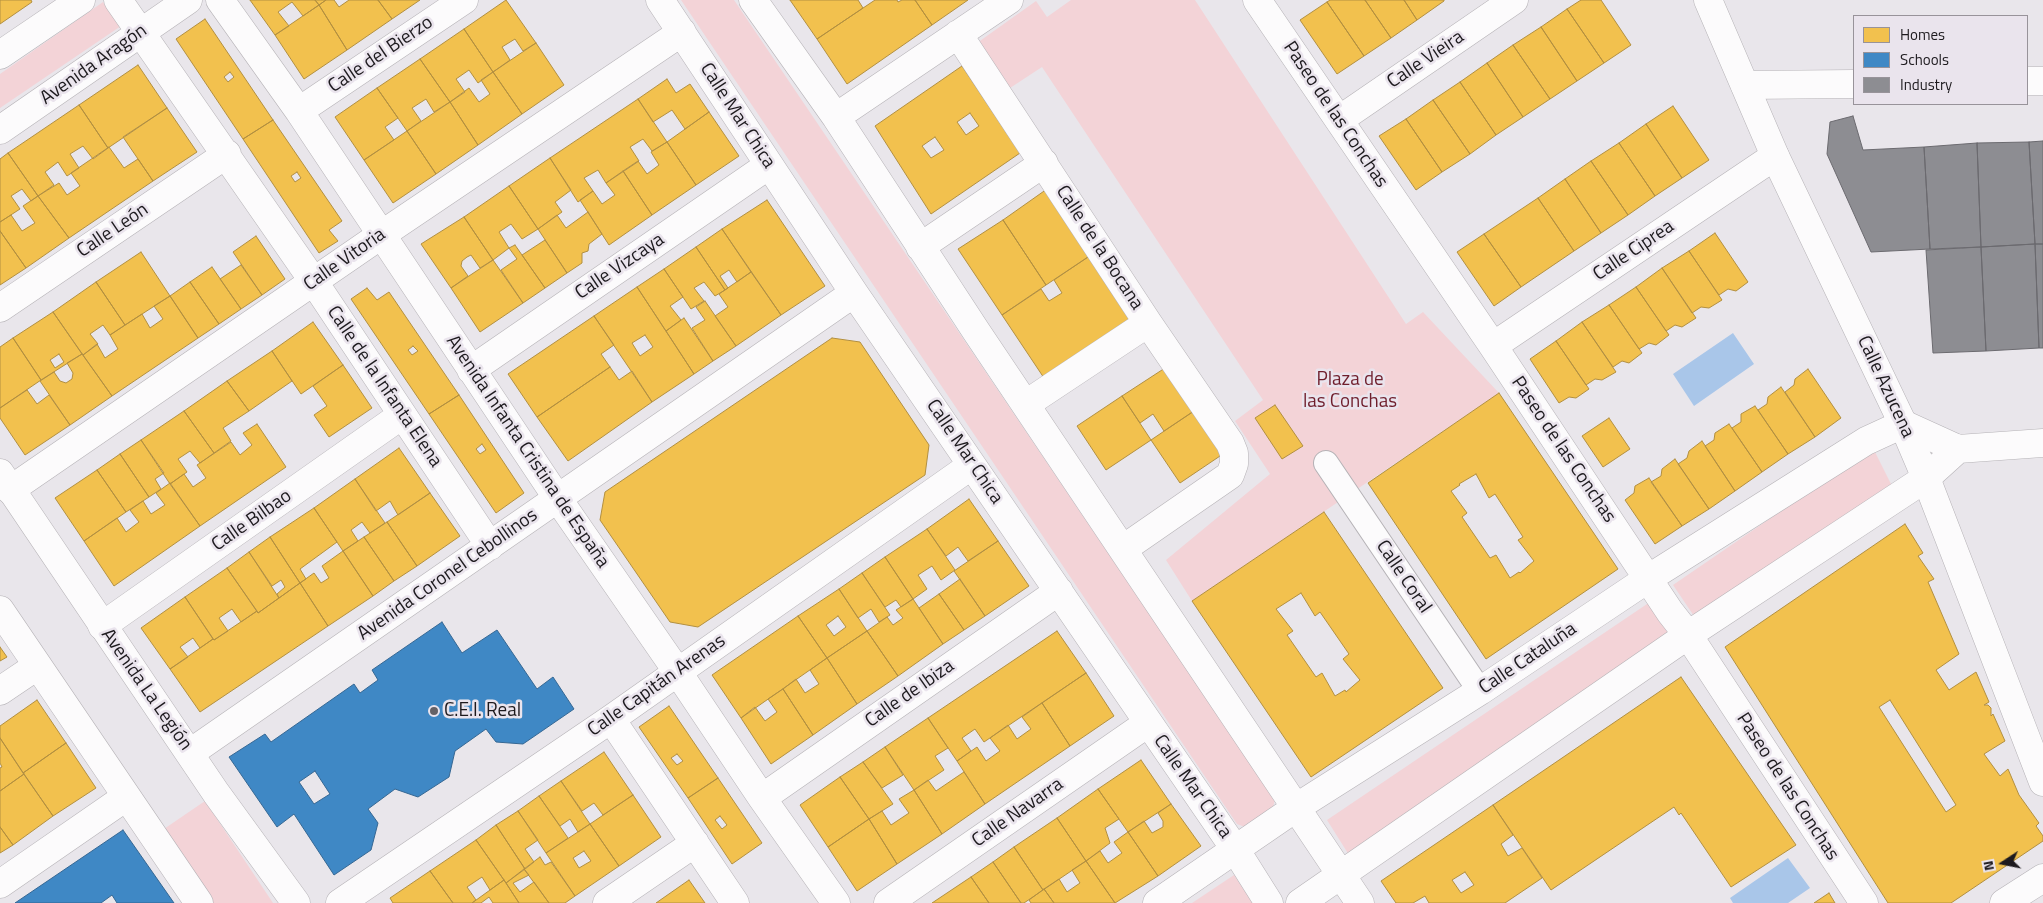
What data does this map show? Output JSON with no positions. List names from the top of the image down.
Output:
{
  "streets": {
    "street": [
      "Calle del Bierzo",
      "Calle Vieira",
      "Avenida Aragón",
      "Paseo de las Conchas",
      "Calle Mar Chica",
      "Calle León",
      "Calle de la Bocana",
      "Calle Ciprea",
      "Calle Vitoria",
      "Calle Vizcaya",
      "Calle de la Infanta Elena",
      "Calle Azucena",
      "Avenida Infanta Cristina de España",
      "Calle Bilbao",
      "Avenida Coronel Cebollinos",
      "Calle Coral",
      "Calle Cataluña",
      "Calle Capitán Arenas",
      "Avenida La Legión",
      "Calle de Ibiza",
      "Calle Navarra"
    ]
  },
  "crossings": [
    ["Calle del Bierzo", "Avenida Infanta Cristina de España"],
    ["Calle Vieira", "Paseo de las Conchas"],
    ["Avenida Aragón", "Calle de la Infanta Elena"],
    ["Paseo de las Conchas", "Calle Ciprea"],
    ["Paseo de las Conchas", "Calle Cataluña"],
    ["Calle Mar Chica", "Calle Vitoria"],
    ["Calle Mar Chica", "Calle Vizcaya"],
    ["Calle Mar Chica", "Avenida Coronel Cebollinos"],
    ["Calle Mar Chica", "Calle Cataluña"],
    ["Calle Mar Chica", "Calle Capitán Arenas"],
    ["Calle Mar Chica", "Calle de Ibiza"],
    ["Calle Mar Chica", "Calle Navarra"],
    ["Calle León", "Calle de la Infanta Elena"],
    ["Calle Ciprea", "Calle Azucena"],
    ["Calle Vitoria", "Calle de la Infanta Elena"],
    ["Calle Vitoria", "Avenida Infanta Cristina de España"],
    ["Calle Vitoria", "Avenida La Legión"],
    ["Calle Vizcaya", "Avenida Infanta Cristina de España"],
    ["Calle de la Infanta Elena", "Calle Bilbao"],
    ["Calle de la Infanta Elena", "Avenida Coronel Cebollinos"],
    ["Calle Azucena", "Calle Cataluña"],
    ["Avenida Infanta Cristina de España", "Avenida Coronel Cebollinos"],
    ["Avenida Infanta Cristina de España", "Calle Capitán Arenas"],
    ["Avenida Infanta Cristina de España", "Calle de Ibiza"],
    ["Calle Bilbao", "Avenida La Legión"],
    ["Avenida Coronel Cebollinos", "Avenida La Legión"],
    ["Calle Coral", "Calle Cataluña"]
  ],
  "parks": ["Plaza de las Conchas"],
  "places": ["C.E.I. Real"],
  "legend": ["Homes", "Schools", "Industry"],
  "north": "left"
}
